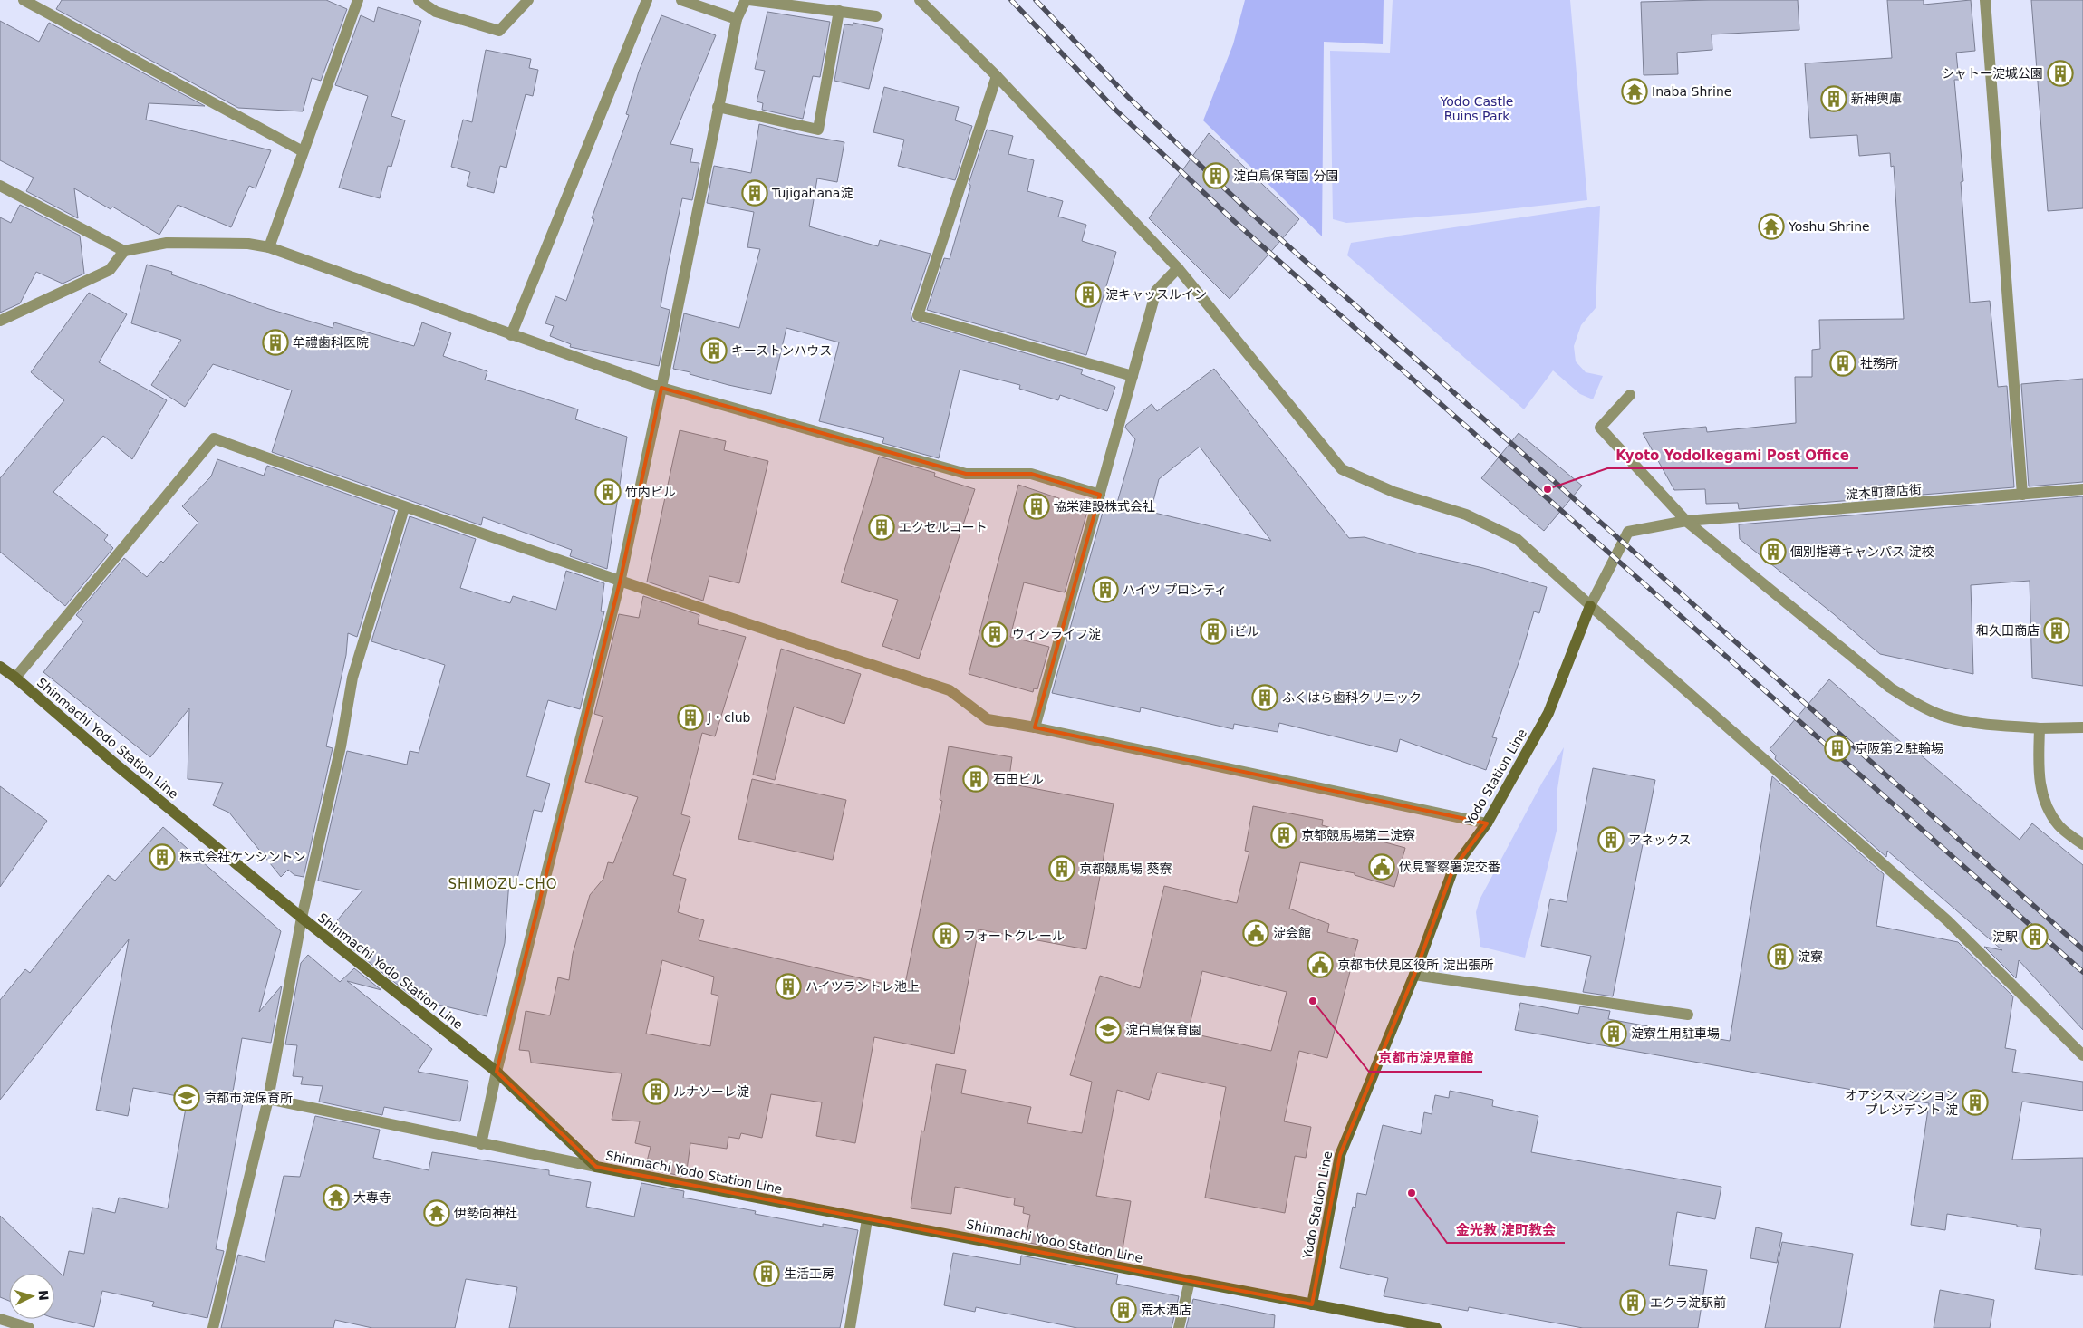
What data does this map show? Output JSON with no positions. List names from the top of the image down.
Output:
{
  "streets": {
    "main road": ["Shinmachi Yodo Station Line", "Yodo Station Line"],
    "street": ["淀本町商店街"]
  },
  "crossings": [
    ["淀本町商店街", "Yodo Station Line"],
    ["Shinmachi Yodo Station Line", "Yodo Station Line"]
  ],
  "districts": ["SHIMOZU-CHO"],
  "parks": ["Yodo Castle Ruins Park"],
  "places": {
    "building": [
      "シャトー淀城公園",
      "新神輿庫",
      "淀白鳥保育園 分園",
      "Tujigahana淀",
      "淀キャッスルイン",
      "牟禮歯科医院",
      "キーストンハウス",
      "社務所",
      "竹内ビル",
      "協栄建設株式会社",
      "エクセルコート",
      "個別指導キャンパス 淀校",
      "ハイツ プロンティ",
      "和久田商店",
      "iビル",
      "ウィンライフ淀",
      "ふくはら歯科クリニック",
      "J・club",
      "京阪第２駐輪場",
      "石田ビル",
      "京都競馬場第二淀寮",
      "アネックス",
      "株式会社ケンシントン",
      "京都競馬場 葵寮",
      "フォートクレール",
      "淀駅",
      "淀寮",
      "ハイツラントレ池上",
      "淀寮生用駐車場",
      "ルナソーレ淀",
      "オアシスマンション プレジデント 淀",
      "生活工房",
      "エクラ淀駅前",
      "荒木酒店"
    ],
    "temple": [
      "Inaba Shrine",
      "Yoshu Shrine",
      "大專寺",
      "伊勢向神社"
    ],
    "other": ["Kyoto YodoIkegami Post Office", "京都市淀児童館", "金光教 淀町教会"],
    "public building": ["伏見警察署淀交番", "淀会館", "京都市伏見区役所 淀出張所"],
    "school or university": ["淀白鳥保育園", "京都市淀保育所"]
  },
  "north": "right"
}
